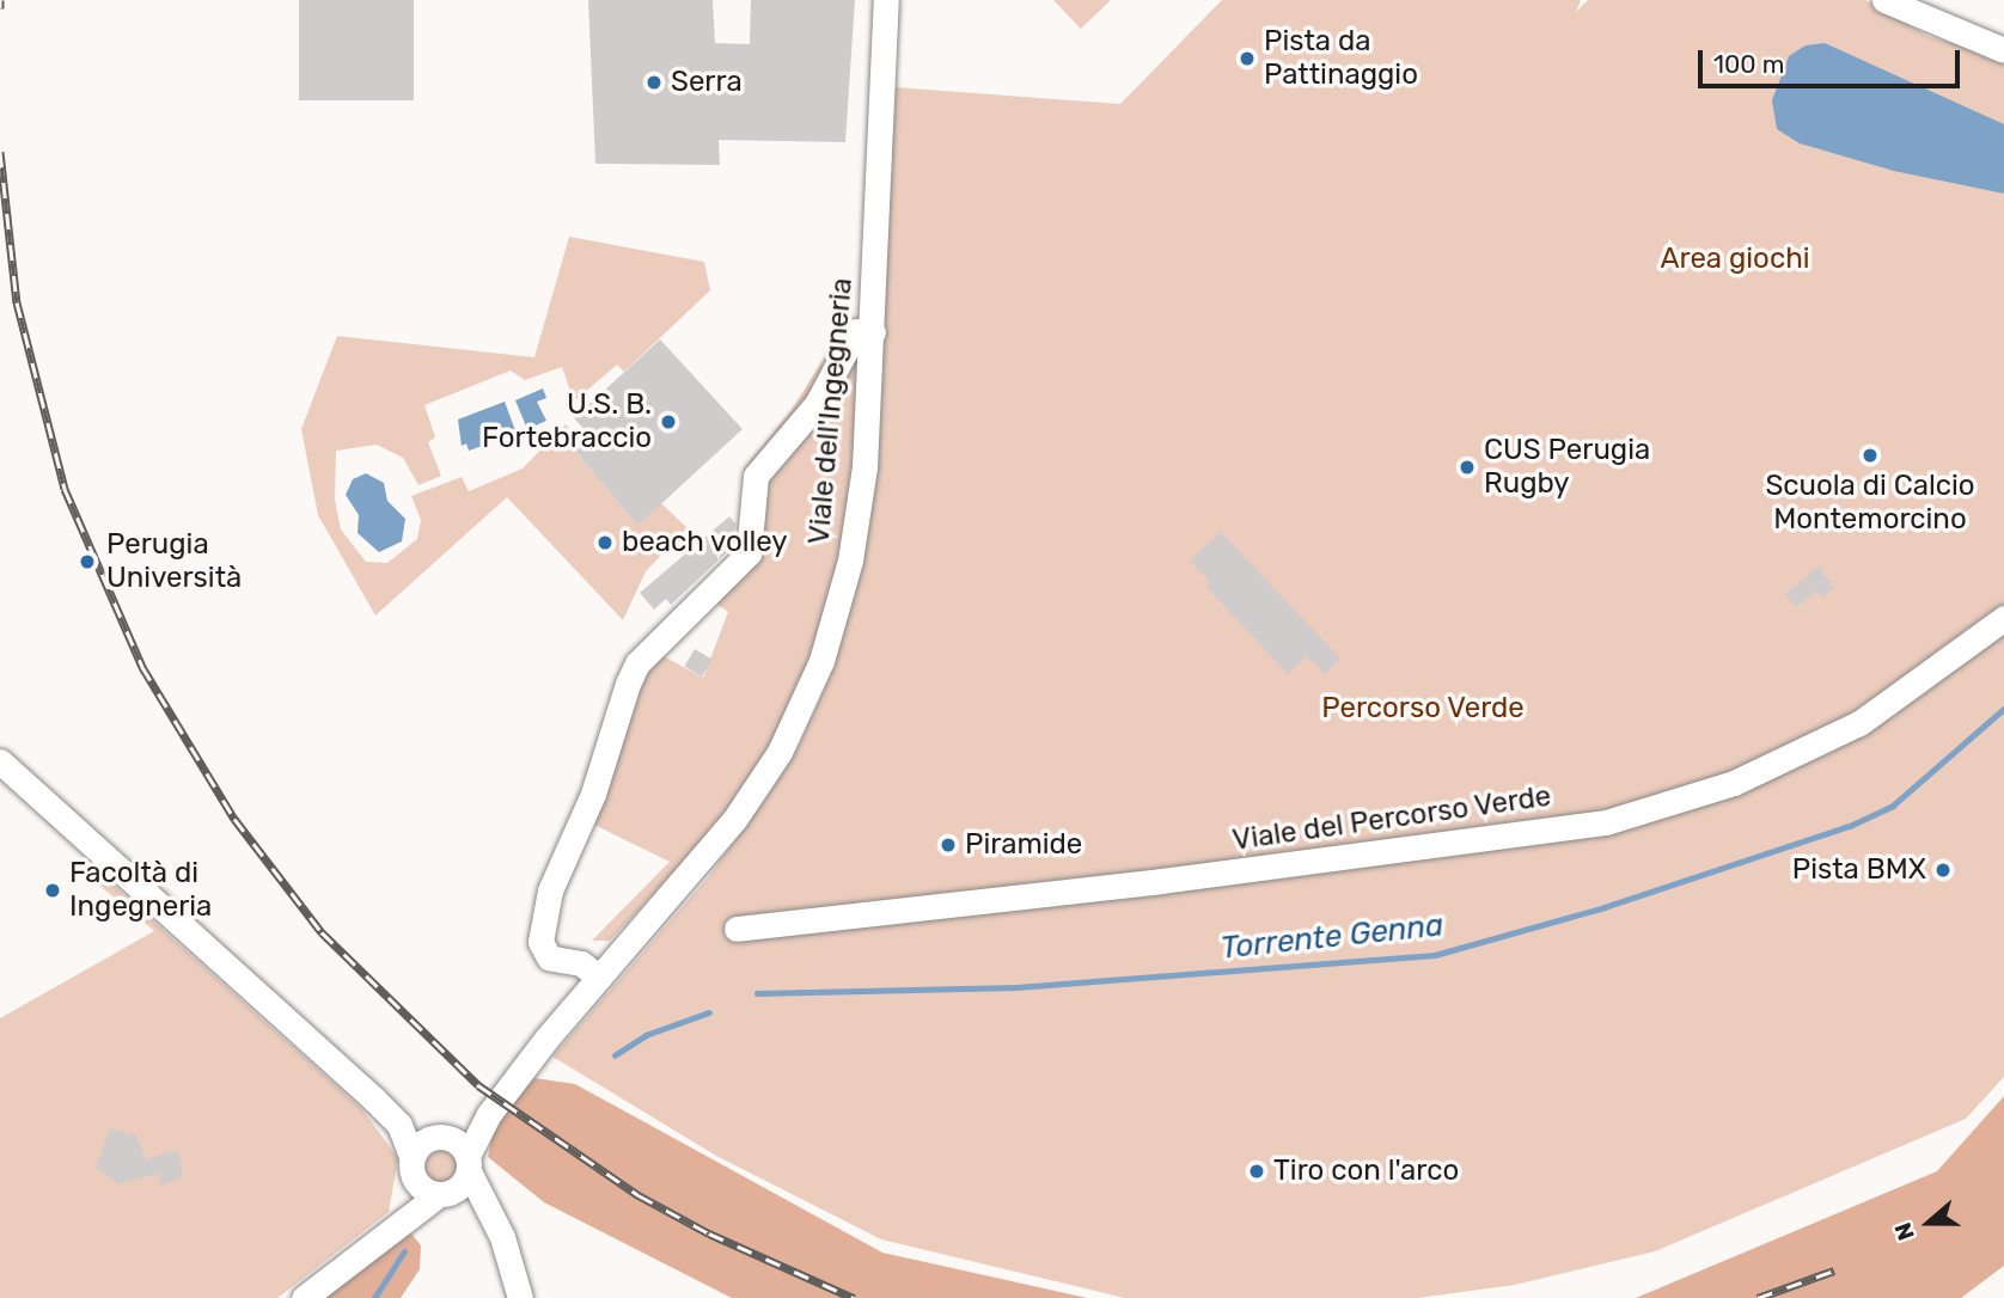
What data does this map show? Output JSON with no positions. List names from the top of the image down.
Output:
{
  "streets": {
    "street": ["Viale dell'Ingegneria", "Viale del Percorso Verde"]
  },
  "water": ["Torrente Genna"],
  "parks": ["Area giochi", "Percorso Verde"],
  "places": [
    "Pista da Pattinaggio",
    "Serra",
    "U.S. B. Fortebraccio",
    "Scuola di Calcio Montemorcino",
    "CUS Perugia Rugby",
    "beach volley",
    "Perugia Università",
    "Piramide",
    "Pista BMX",
    "Facoltà di Ingegneria",
    "Tiro con l'arco"
  ],
  "scale_bar": "100 m",
  "north": "left"
}
